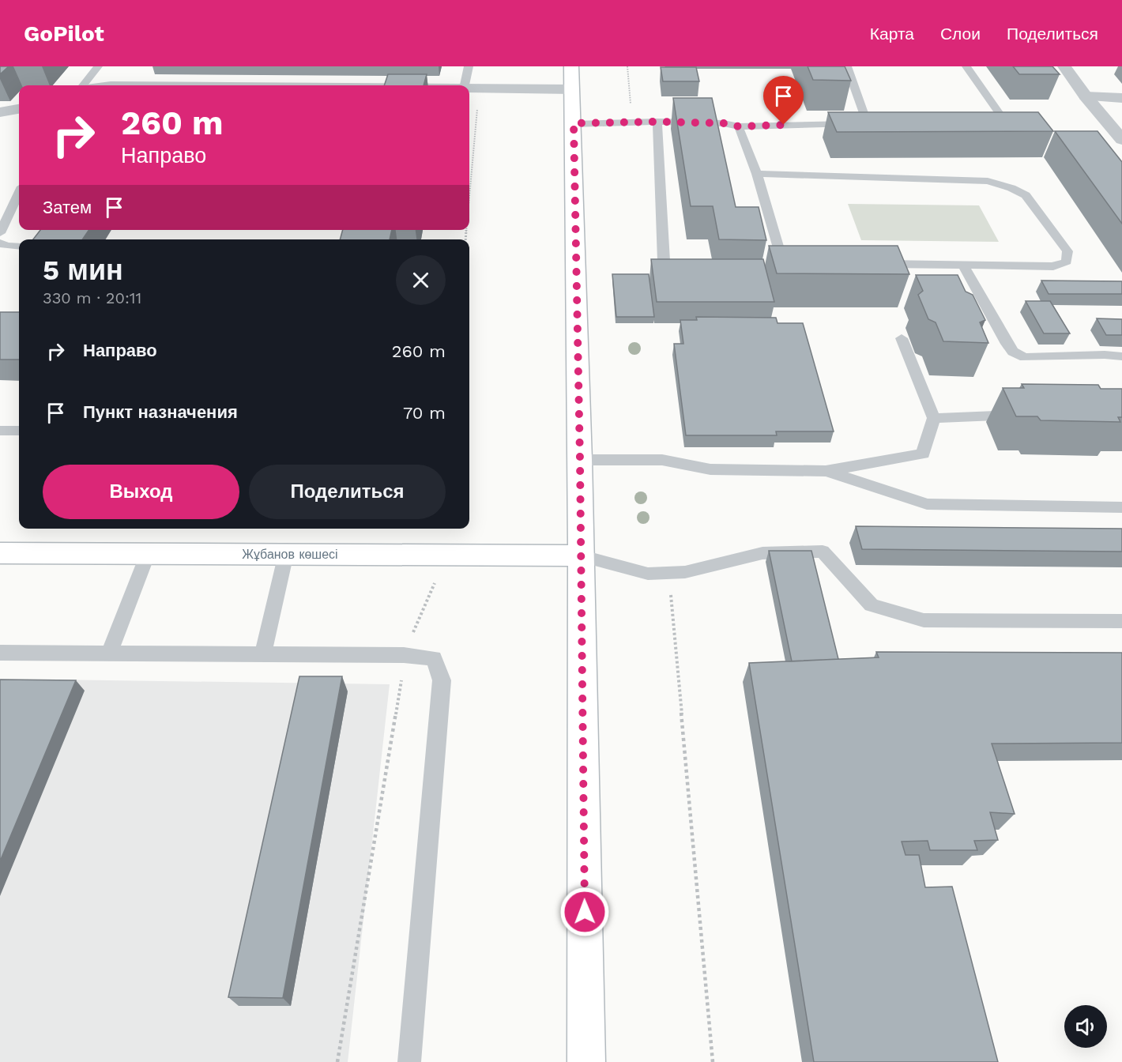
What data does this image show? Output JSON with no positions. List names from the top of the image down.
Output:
{
  "streets": {
    "main road": ["Жұбанов көшесі"]
  },
  "page": {
    "header": "GoPilot",
    "nav": ["Карта", "Слои", "Поделиться"],
    "turn": ["260 m", "Направо"],
    "then": "Затем",
    "heading": ["5 мин", "330 m · 20:11"],
    "list": [
      {
        "name": "Направо",
        "value": "260 m"
      },
      {
        "name": "Пункт назначения",
        "value": "70 m"
      }
    ],
    "buttons": ["Выход", "Поделиться"]
  }
}
